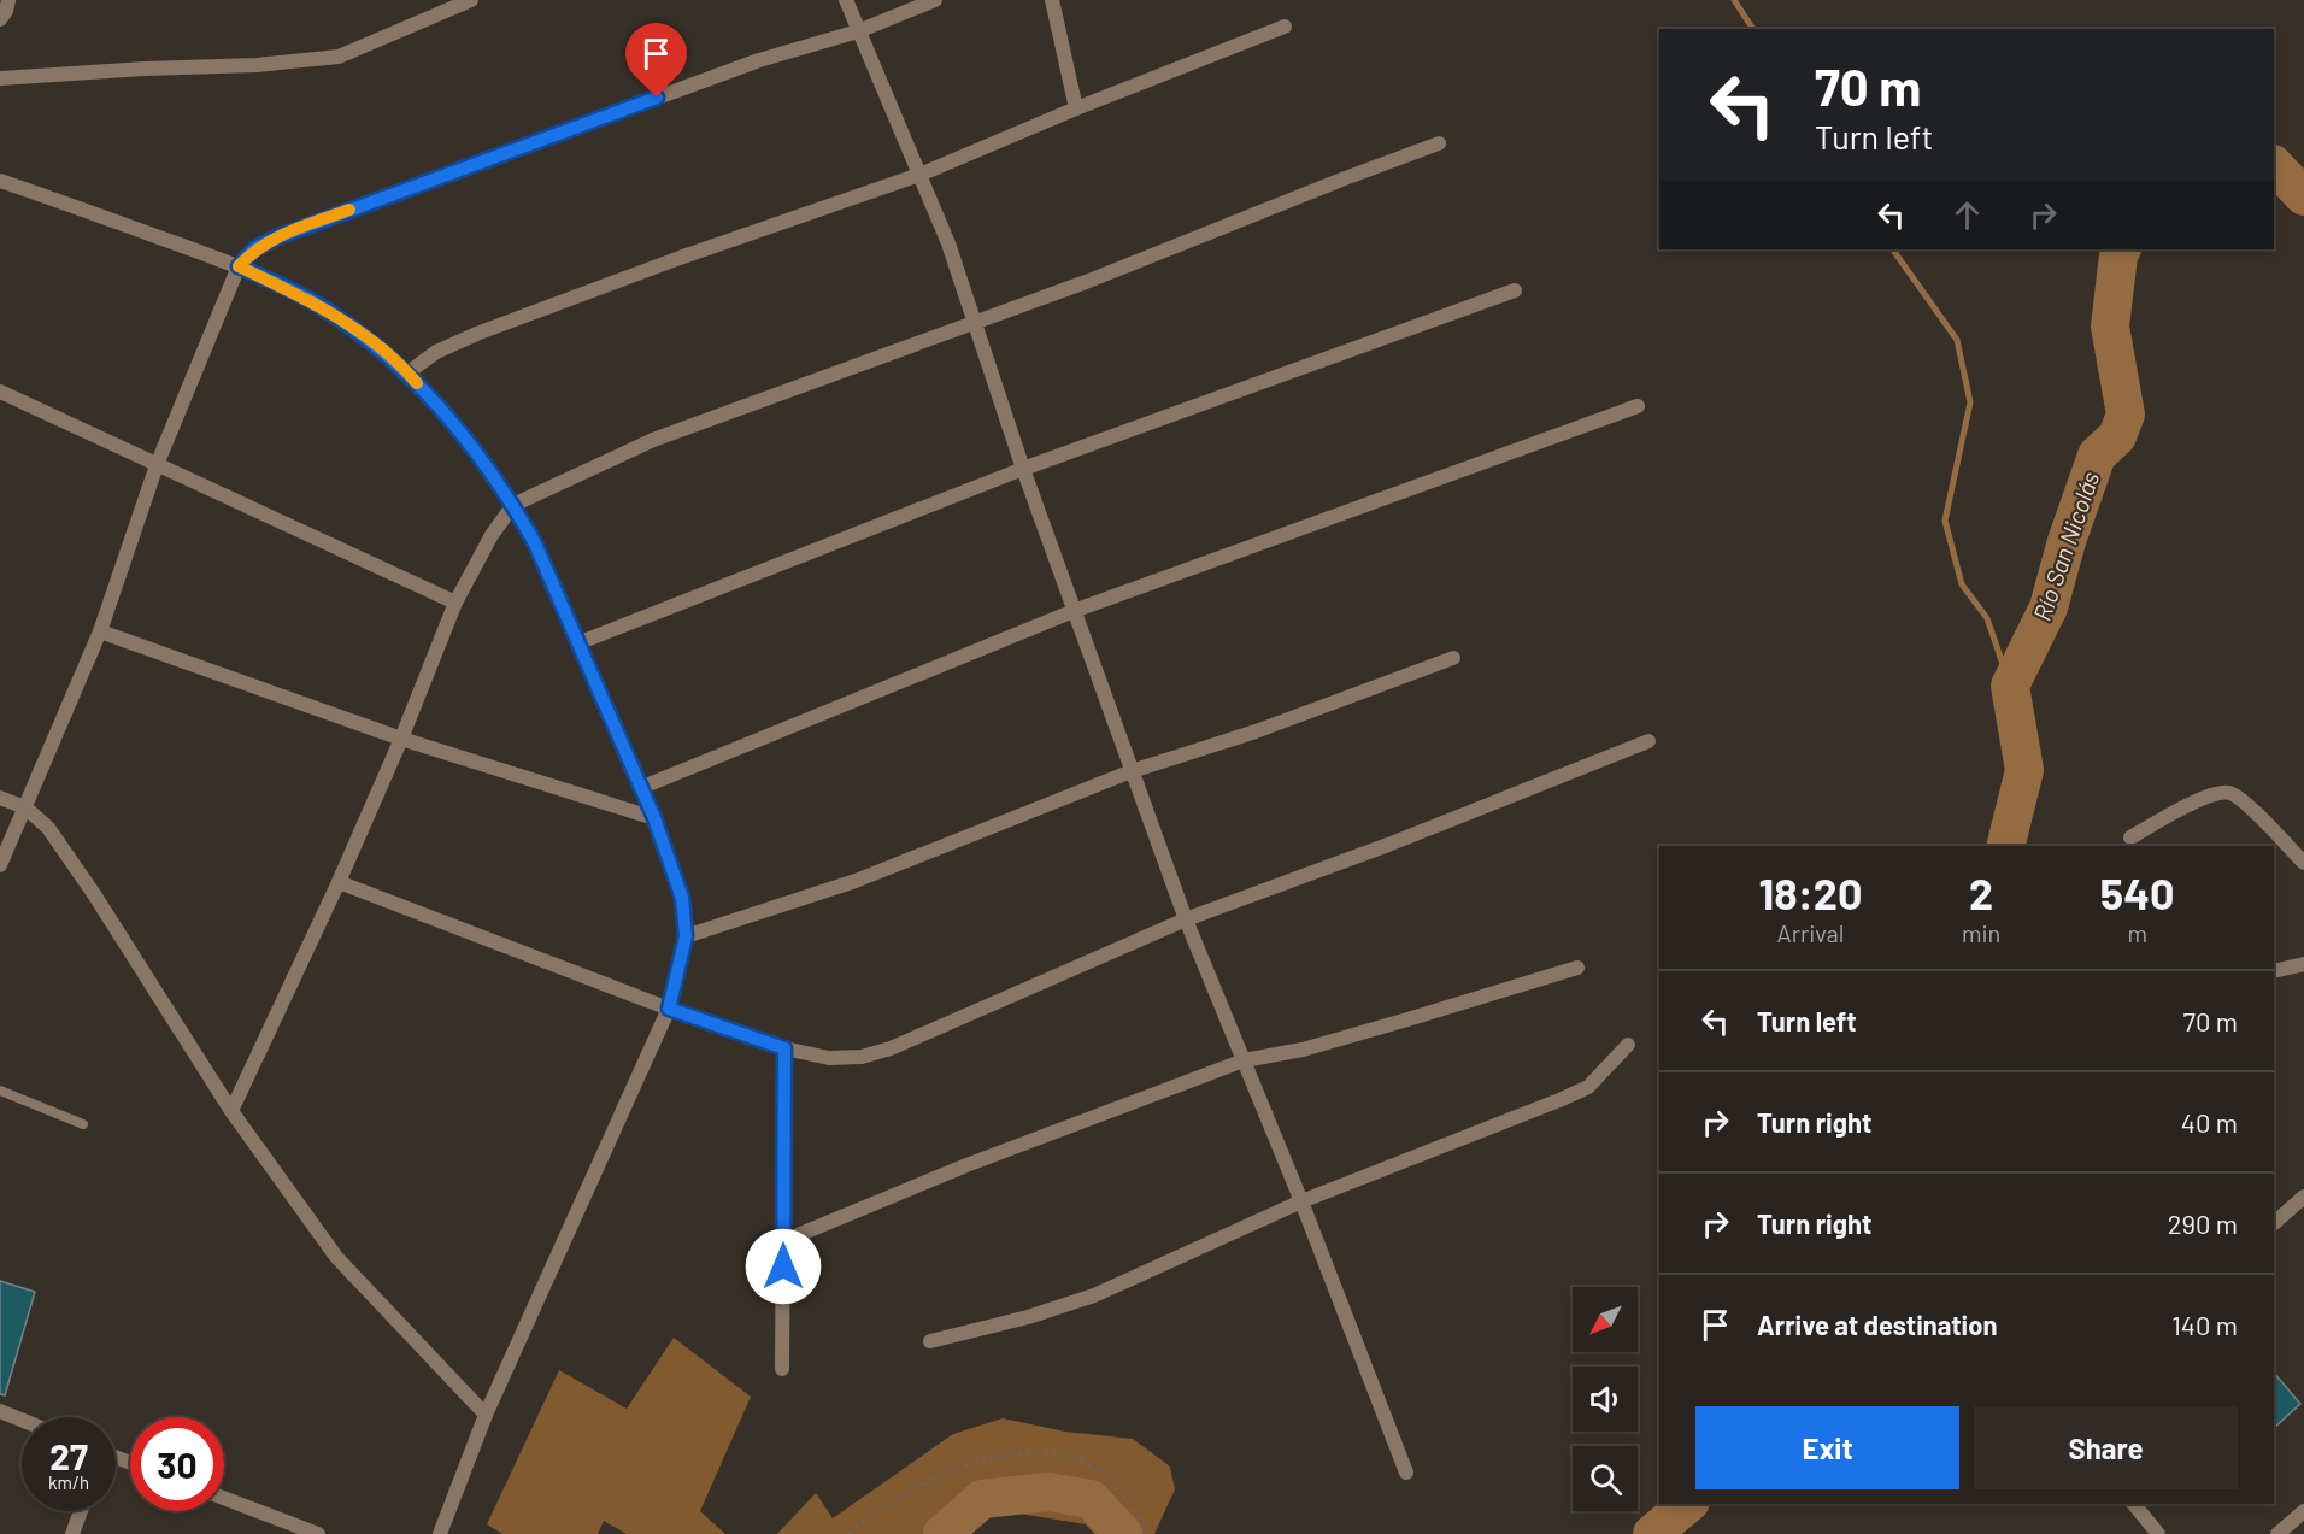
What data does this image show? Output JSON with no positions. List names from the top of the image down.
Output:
{
  "water": ["Río San Nicolás"],
  "north": "bottom left",
  "page": {
    "turn": ["70 m", "Turn left"],
    "eta": [
      "18:20",
      "Arrival",
      "2",
      "min",
      "540",
      "m"
    ],
    "list": [
      {
        "name": "Turn left",
        "value": "70 m"
      },
      {
        "name": "Turn right",
        "value": "40 m"
      },
      {
        "name": "Turn right",
        "value": "290 m"
      },
      {
        "name": "Arrive at destination",
        "value": "140 m"
      }
    ],
    "buttons": ["Exit", "Share"],
    "speed": "27 km/h",
    "limit": "30"
  }
}
